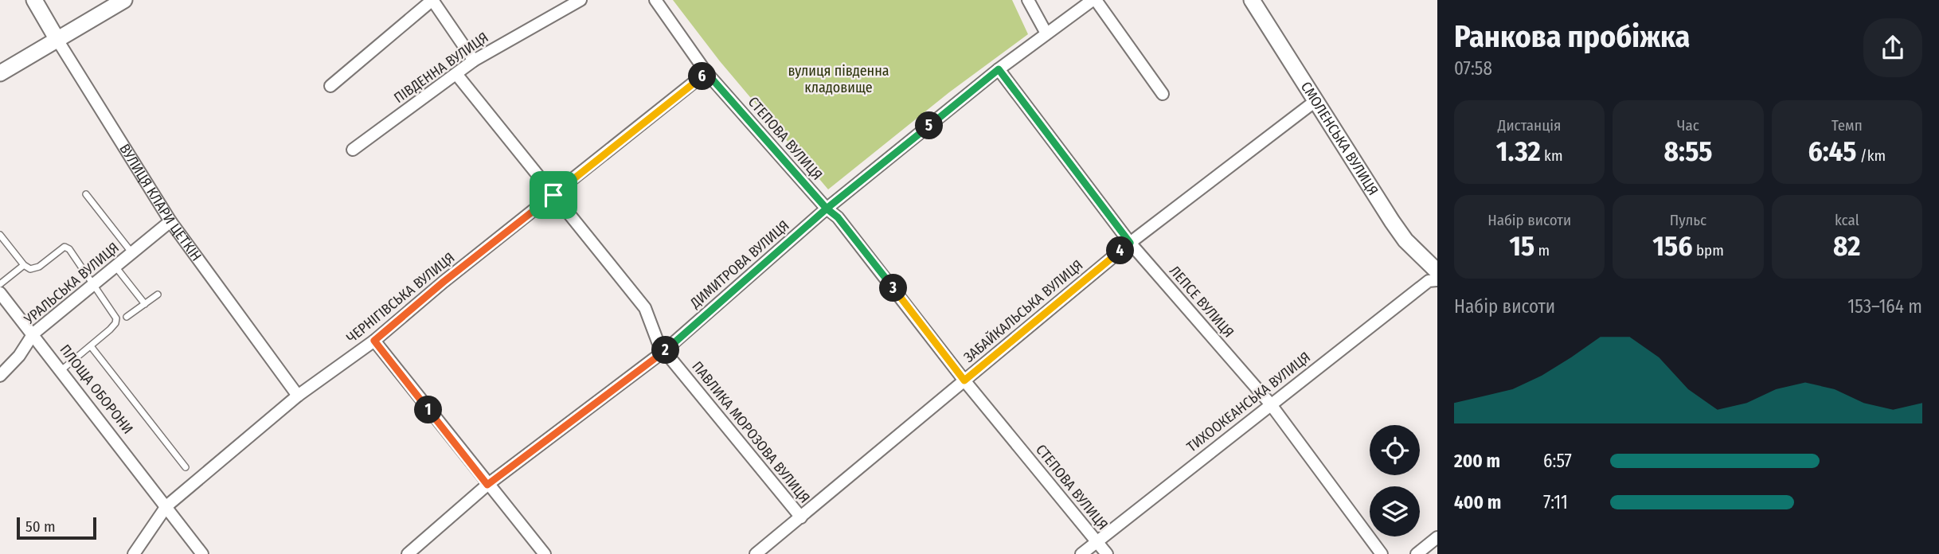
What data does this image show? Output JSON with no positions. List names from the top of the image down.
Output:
{
  "streets": {
    "street": [
      "ПІВДЕННА ВУЛИЦЯ",
      "СТЕПОВА ВУЛИЦЯ",
      "СМОЛЕНСЬКА ВУЛИЦЯ",
      "ВУЛИЦЯ КЛАРИ ЦЕТКІН",
      "ДИМИТРОВА ВУЛИЦЯ",
      "УРАЛЬСЬКА ВУЛИЦЯ",
      "ЧЕРНІГІВСЬКА ВУЛИЦЯ",
      "ЛЕПСЕ ВУЛИЦЯ",
      "ЗАБАЙКАЛЬСЬКА ВУЛИЦЯ",
      "ПЛОЩА ОБОРОНИ",
      "ТИХООКЕАНСЬКА ВУЛИЦЯ",
      "ПАВЛИКА МОРОЗОВА ВУЛИЦЯ"
    ]
  },
  "crossings": [
    ["ПІВДЕННА ВУЛИЦЯ", "ПАВЛИКА МОРОЗОВА ВУЛИЦЯ"],
    ["СТЕПОВА ВУЛИЦЯ", "ДИМИТРОВА ВУЛИЦЯ"],
    ["СТЕПОВА ВУЛИЦЯ", "ЧЕРНІГІВСЬКА ВУЛИЦЯ"],
    ["СТЕПОВА ВУЛИЦЯ", "ЗАБАЙКАЛЬСЬКА ВУЛИЦЯ"],
    ["СТЕПОВА ВУЛИЦЯ", "ТИХООКЕАНСЬКА ВУЛИЦЯ"],
    ["СМОЛЕНСЬКА ВУЛИЦЯ", "ЗАБАЙКАЛЬСЬКА ВУЛИЦЯ"],
    ["ВУЛИЦЯ КЛАРИ ЦЕТКІН", "УРАЛЬСЬКА ВУЛИЦЯ"],
    ["ВУЛИЦЯ КЛАРИ ЦЕТКІН", "ЧЕРНІГІВСЬКА ВУЛИЦЯ"],
    ["ДИМИТРОВА ВУЛИЦЯ", "ЛЕПСЕ ВУЛИЦЯ"],
    ["ДИМИТРОВА ВУЛИЦЯ", "ПАВЛИКА МОРОЗОВА ВУЛИЦЯ"],
    ["УРАЛЬСЬКА ВУЛИЦЯ", "ПЛОЩА ОБОРОНИ"],
    ["ЧЕРНІГІВСЬКА ВУЛИЦЯ", "ПЛОЩА ОБОРОНИ"],
    ["ЧЕРНІГІВСЬКА ВУЛИЦЯ", "ПАВЛИКА МОРОЗОВА ВУЛИЦЯ"],
    ["ЛЕПСЕ ВУЛИЦЯ", "ЗАБАЙКАЛЬСЬКА ВУЛИЦЯ"],
    ["ЛЕПСЕ ВУЛИЦЯ", "ТИХООКЕАНСЬКА ВУЛИЦЯ"],
    ["ЗАБАЙКАЛЬСЬКА ВУЛИЦЯ", "ПАВЛИКА МОРОЗОВА ВУЛИЦЯ"]
  ],
  "parks": ["вулиця південна кладовище"],
  "scale_bar": "50 m",
  "page": {
    "heading": ["Ранкова пробіжка", "07:58"],
    "pins": [
      "6",
      "5",
      "4",
      "3",
      "2",
      "1"
    ],
    "stats": [
      ["Дистанція", "1.32 km"],
      ["Час", "8:55"],
      ["Темп", "6:45 /km"],
      ["Набір висоти", "15 m"],
      ["Пульс", "156 bpm"],
      ["kcal", "82"]
    ],
    "chart": ["Набір висоти", "153–164 m"],
    "list": [
      {
        "name": "200 m",
        "note": "6:57"
      },
      {
        "name": "400 m",
        "note": "7:11"
      }
    ],
    "scale": "50 m"
  }
}
